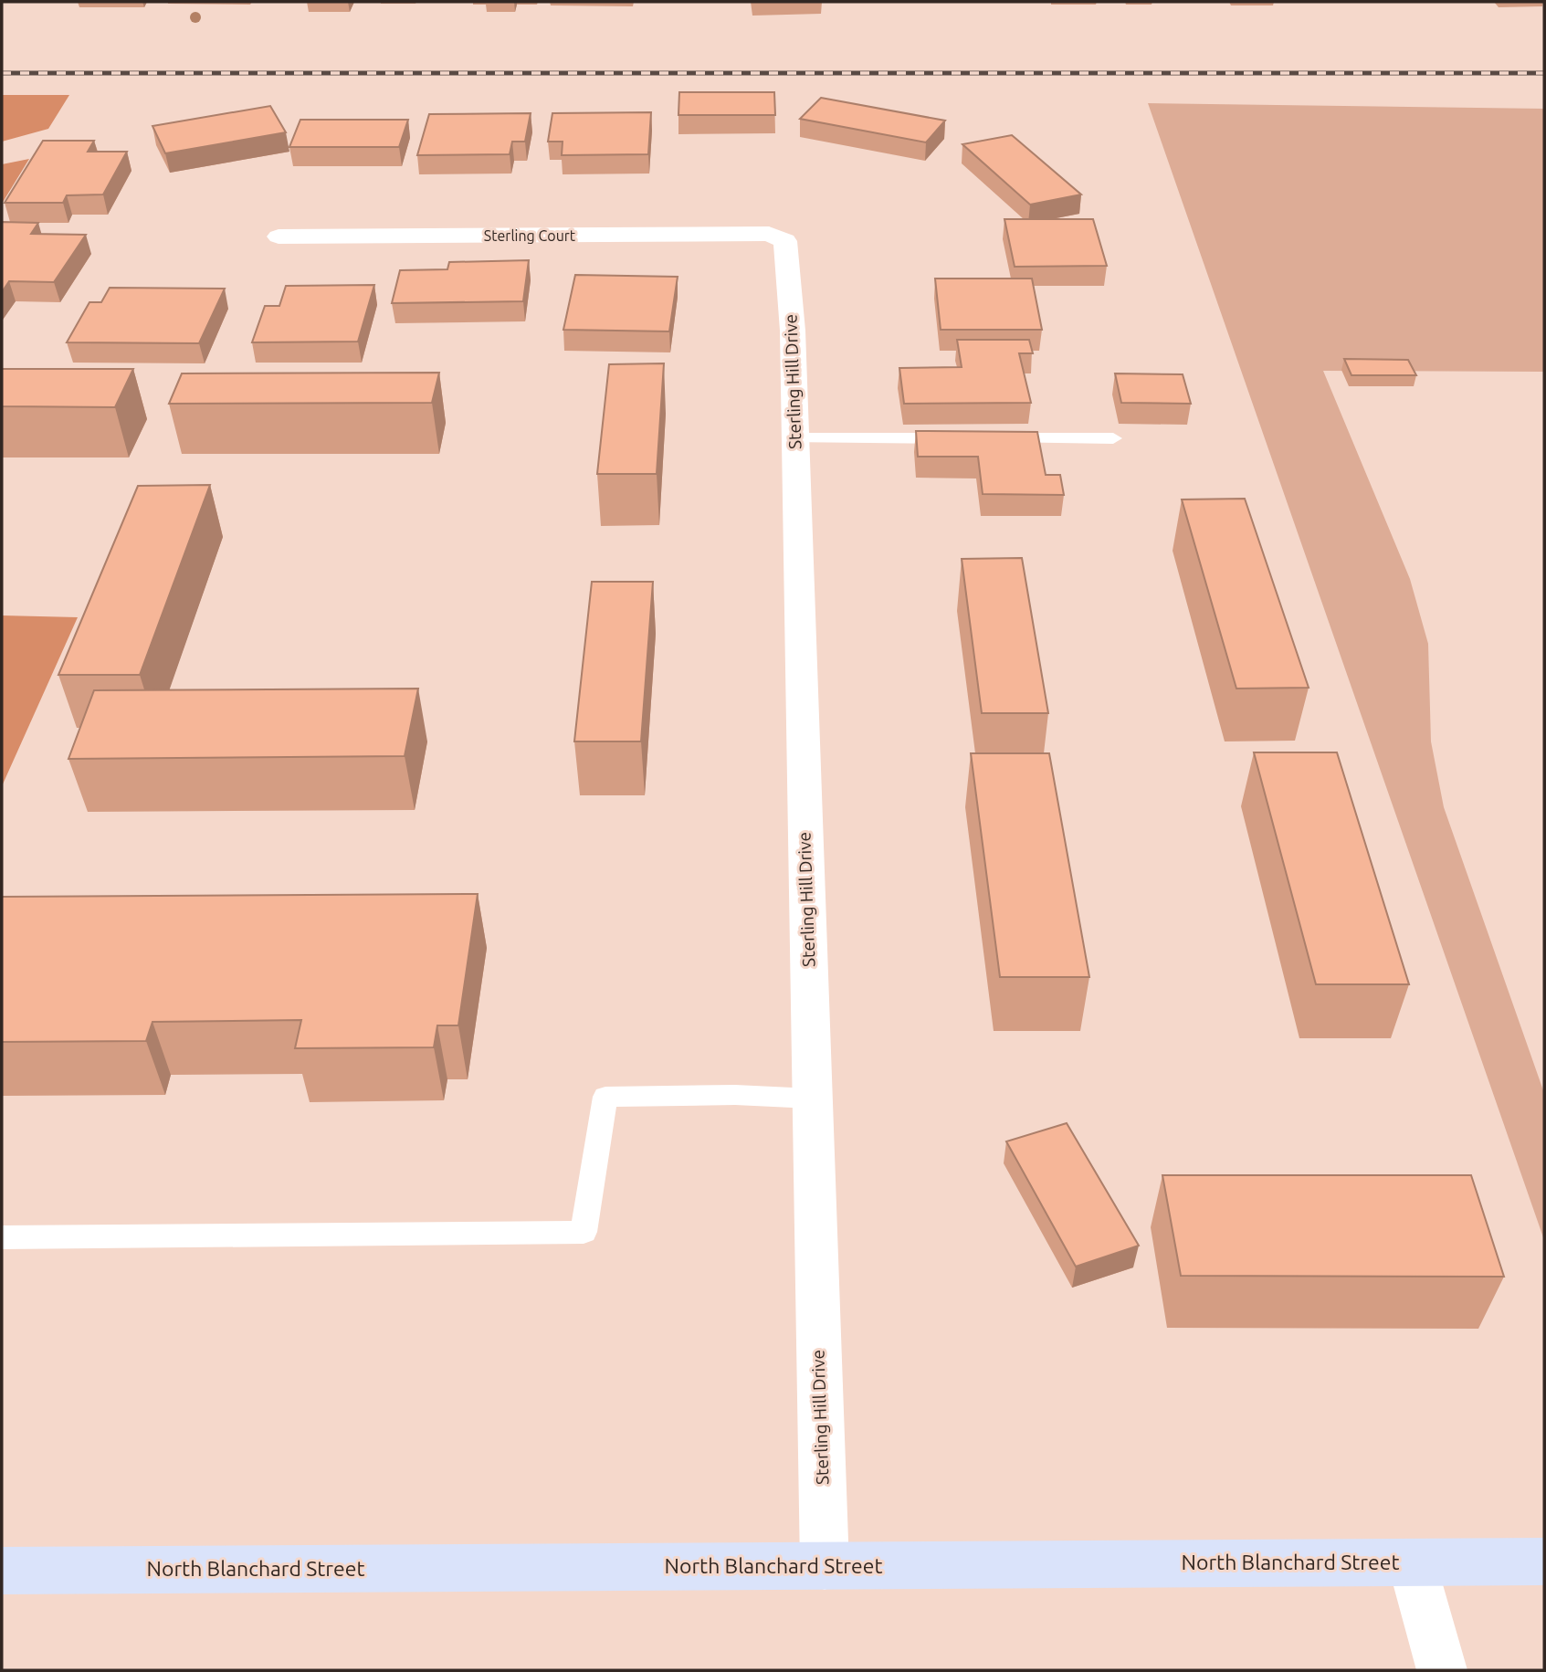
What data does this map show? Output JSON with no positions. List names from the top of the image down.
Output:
{
  "streets": {
    "street": ["Sterling Court", "Sterling Hill Drive", "North Blanchard Street"]
  },
  "crossings": [
    ["Sterling Court", "Sterling Hill Drive"],
    ["Sterling Hill Drive", "North Blanchard Street"]
  ]
}
